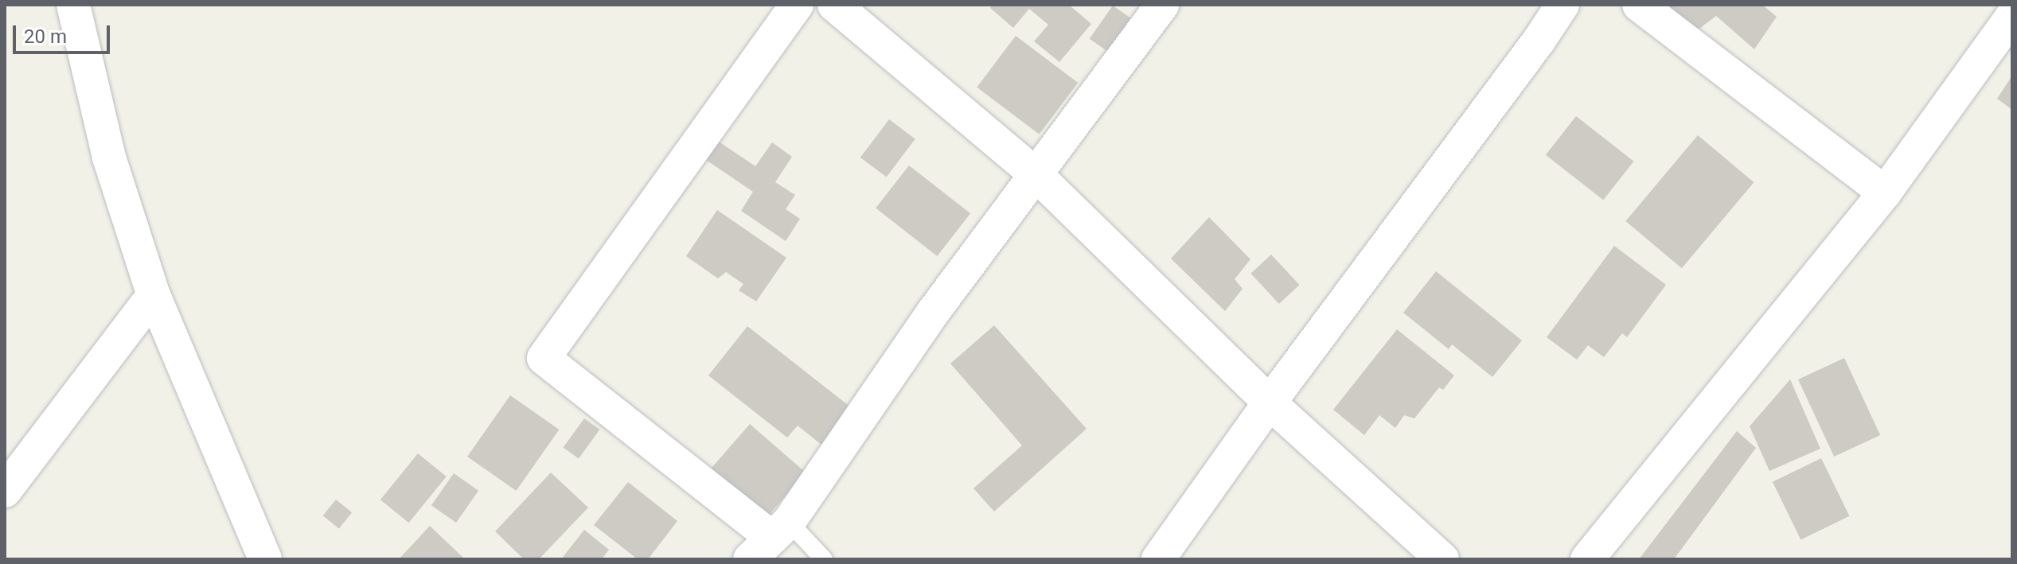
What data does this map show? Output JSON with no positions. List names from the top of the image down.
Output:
{
  "scale_bar": "20 m"
}
